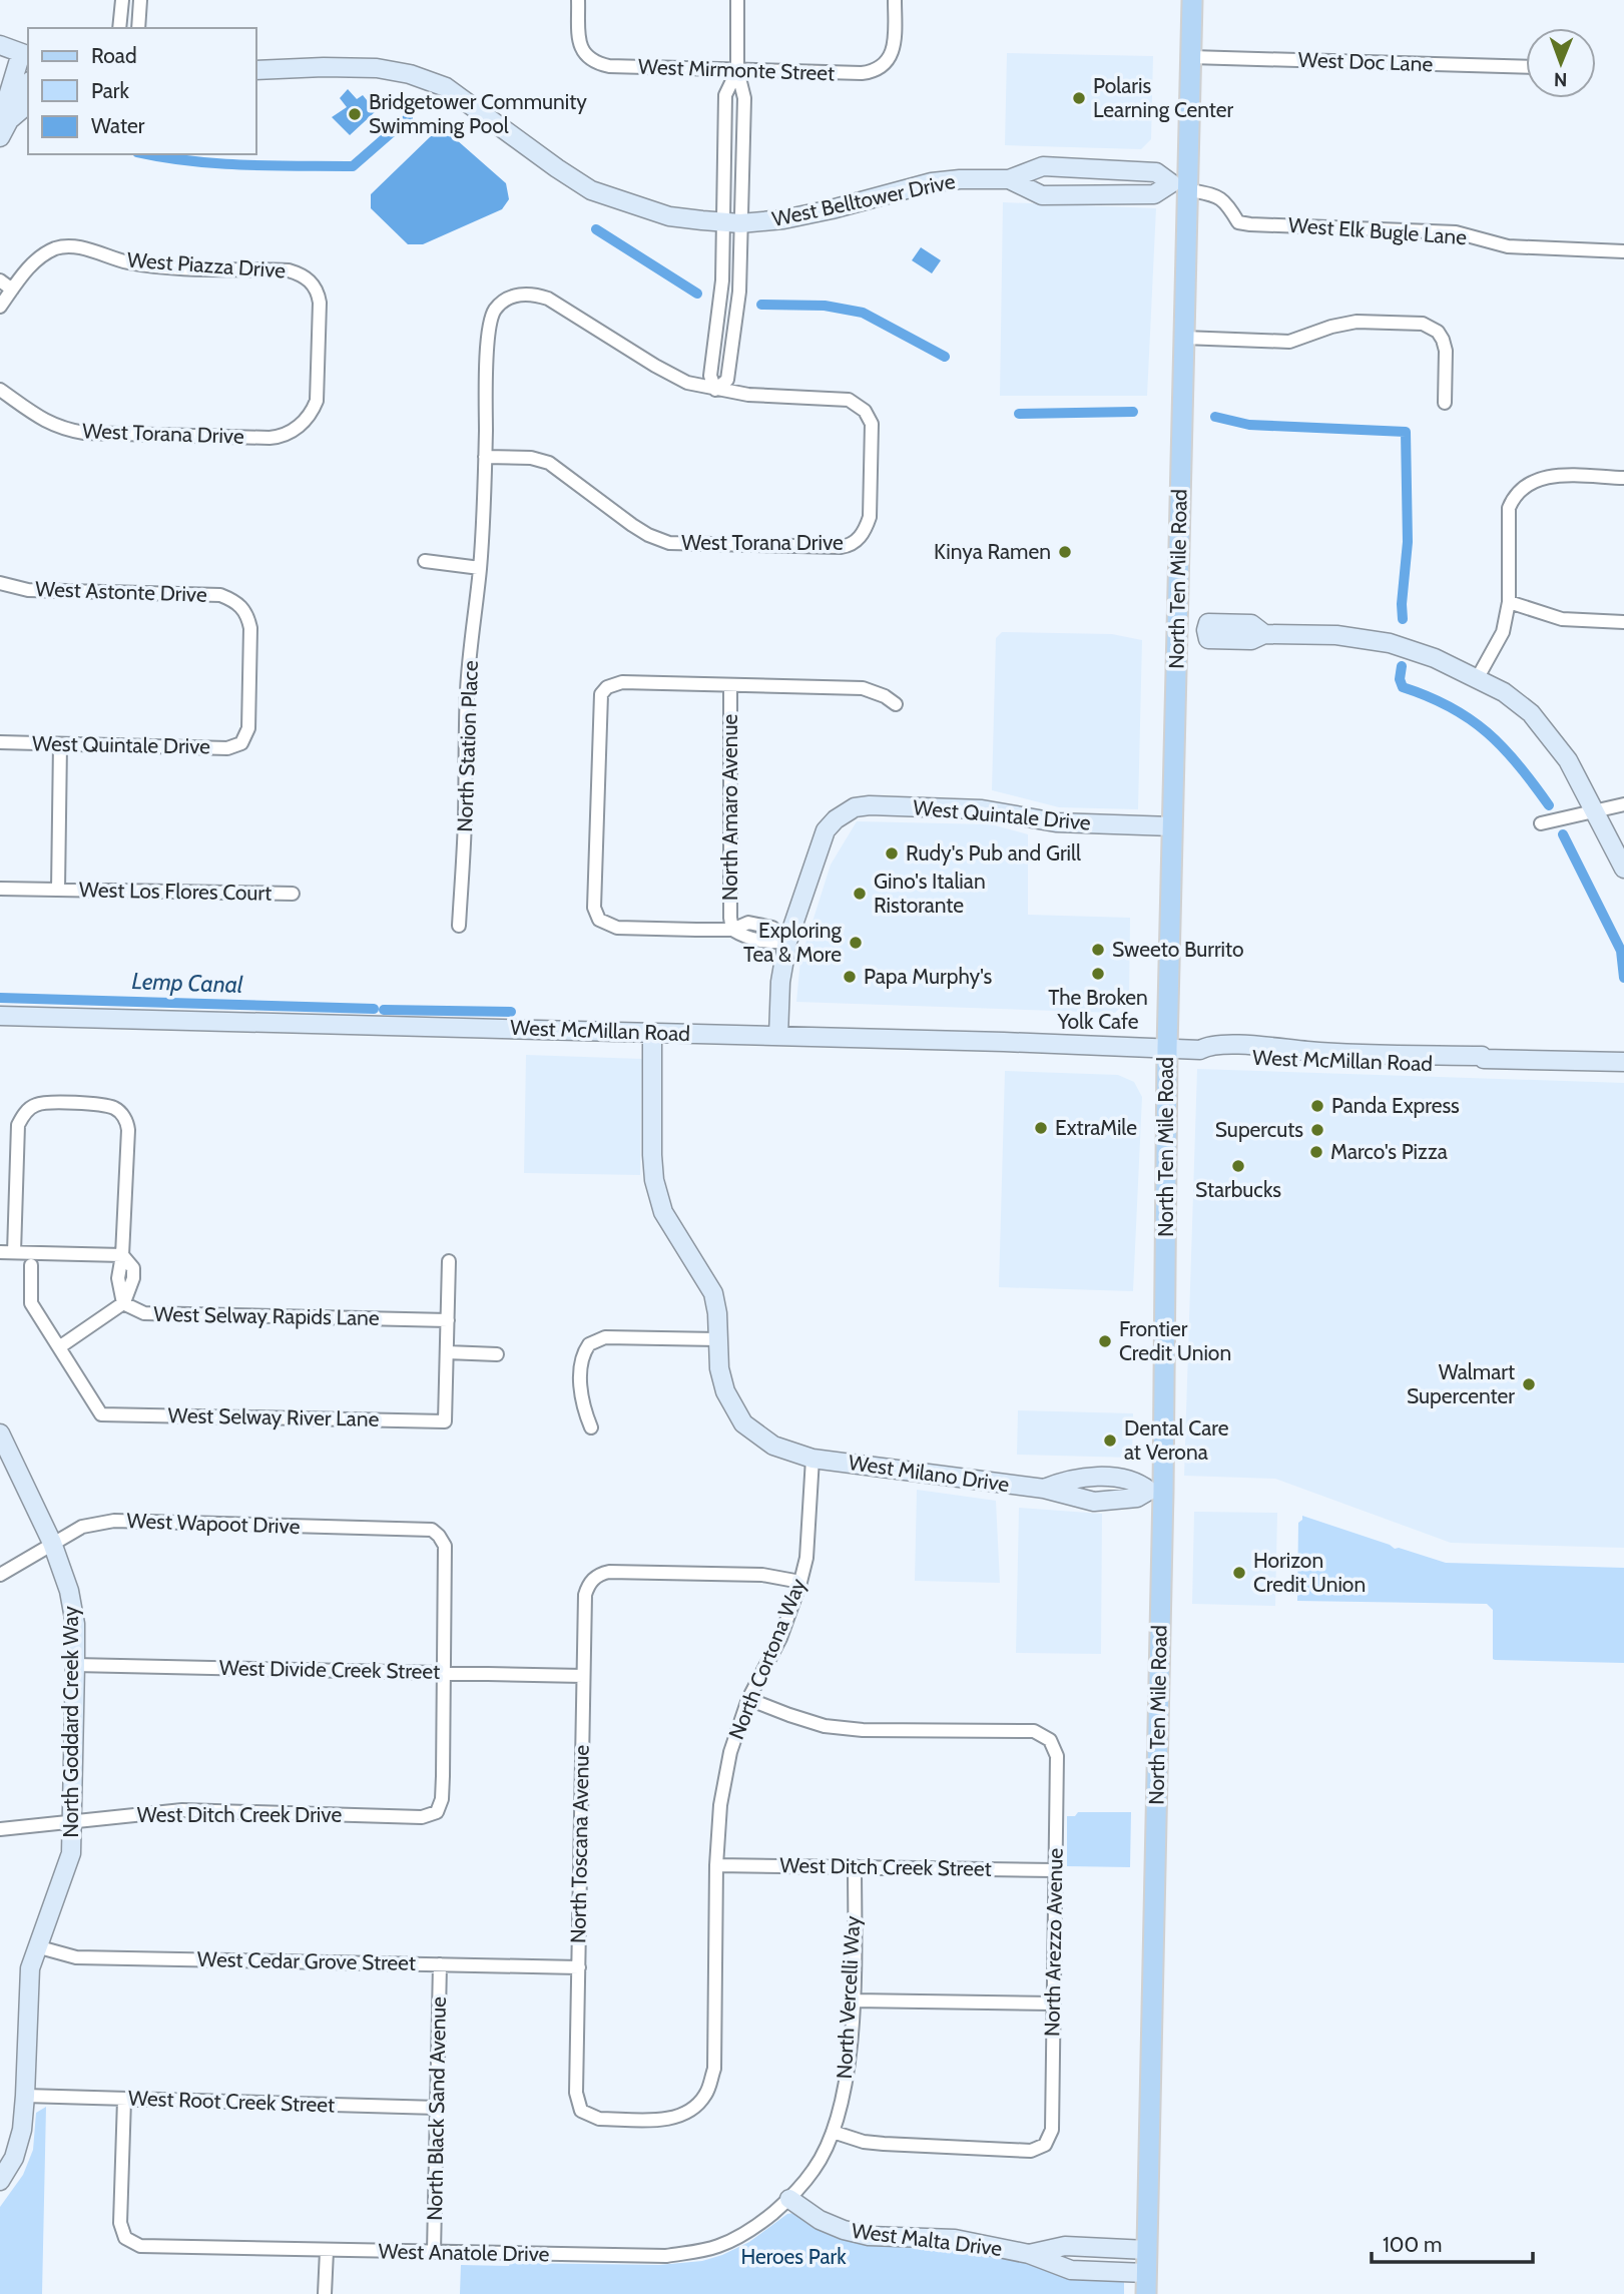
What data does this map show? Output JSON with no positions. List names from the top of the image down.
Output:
{
  "streets": {
    "main road": ["North Ten Mile Road"],
    "street": [
      "West Doc Lane",
      "West Mirmonte Street",
      "West Belltower Drive",
      "West Elk Bugle Lane",
      "West Piazza Drive",
      "West Torana Drive",
      "West Astonte Drive",
      "West Quintale Drive",
      "North Station Place",
      "North Amaro Avenue",
      "West Los Flores Court",
      "West McMillan Road",
      "West Selway Rapids Lane",
      "West Selway River Lane",
      "West Milano Drive",
      "West Wapoot Drive",
      "North Cortona Way",
      "West Divide Creek Street",
      "North Goddard Creek Way",
      "West Ditch Creek Drive",
      "North Toscana Avenue",
      "West Ditch Creek Street",
      "North Arezzo Avenue",
      "West Cedar Grove Street",
      "North Vercelli Way",
      "West Root Creek Street",
      "North Black Sand Avenue",
      "West Malta Drive",
      "West Anatole Drive"
    ]
  },
  "crossings": [
    ["West Doc Lane", "North Ten Mile Road"],
    ["West Belltower Drive", "West Elk Bugle Lane"],
    ["West Belltower Drive", "North Ten Mile Road"],
    ["West Elk Bugle Lane", "North Ten Mile Road"],
    ["West Piazza Drive", "West Torana Drive"],
    ["West Torana Drive", "North Station Place"],
    ["North Ten Mile Road", "West Quintale Drive"],
    ["North Ten Mile Road", "West McMillan Road"],
    ["North Ten Mile Road", "West Milano Drive"],
    ["North Ten Mile Road", "West Malta Drive"],
    ["West Astonte Drive", "West Quintale Drive"],
    ["West Selway Rapids Lane", "West Selway River Lane"],
    ["West Milano Drive", "North Cortona Way"],
    ["West Wapoot Drive", "West Divide Creek Street"],
    ["West Wapoot Drive", "North Goddard Creek Way"],
    ["West Wapoot Drive", "West Ditch Creek Drive"],
    ["North Cortona Way", "North Toscana Avenue"],
    ["North Cortona Way", "West Ditch Creek Street"],
    ["North Cortona Way", "North Arezzo Avenue"],
    ["West Divide Creek Street", "North Goddard Creek Way"],
    ["West Divide Creek Street", "West Ditch Creek Drive"],
    ["West Divide Creek Street", "North Toscana Avenue"],
    ["North Goddard Creek Way", "West Ditch Creek Drive"],
    ["North Goddard Creek Way", "West Cedar Grove Street"],
    ["North Goddard Creek Way", "West Root Creek Street"],
    ["North Toscana Avenue", "West Cedar Grove Street"],
    ["West Ditch Creek Street", "North Arezzo Avenue"],
    ["West Ditch Creek Street", "North Vercelli Way"],
    ["North Arezzo Avenue", "North Vercelli Way"],
    ["West Cedar Grove Street", "North Black Sand Avenue"],
    ["North Vercelli Way", "West Malta Drive"],
    ["North Vercelli Way", "West Anatole Drive"],
    ["West Root Creek Street", "North Black Sand Avenue"],
    ["West Root Creek Street", "West Anatole Drive"],
    ["North Black Sand Avenue", "West Anatole Drive"],
    ["West Malta Drive", "West Anatole Drive"]
  ],
  "water": ["Lemp Canal"],
  "parks": ["Heroes Park"],
  "places": [
    "Polaris Learning Center",
    "Bridgetower Community Swimming Pool",
    "Kinya Ramen",
    "Rudy's Pub and Grill",
    "Gino's Italian Ristorante",
    "Exploring Tea & More",
    "Sweeto Burrito",
    "The Broken Yolk Cafe",
    "Papa Murphy's",
    "Panda Express",
    "ExtraMile",
    "Supercuts",
    "Marco's Pizza",
    "Starbucks",
    "Frontier Credit Union",
    "Walmart Supercenter",
    "Dental Care at Verona",
    "Horizon Credit Union"
  ],
  "legend": ["Road", "Park", "Water"],
  "scale_bar": "100 m",
  "north": "bottom"
}
